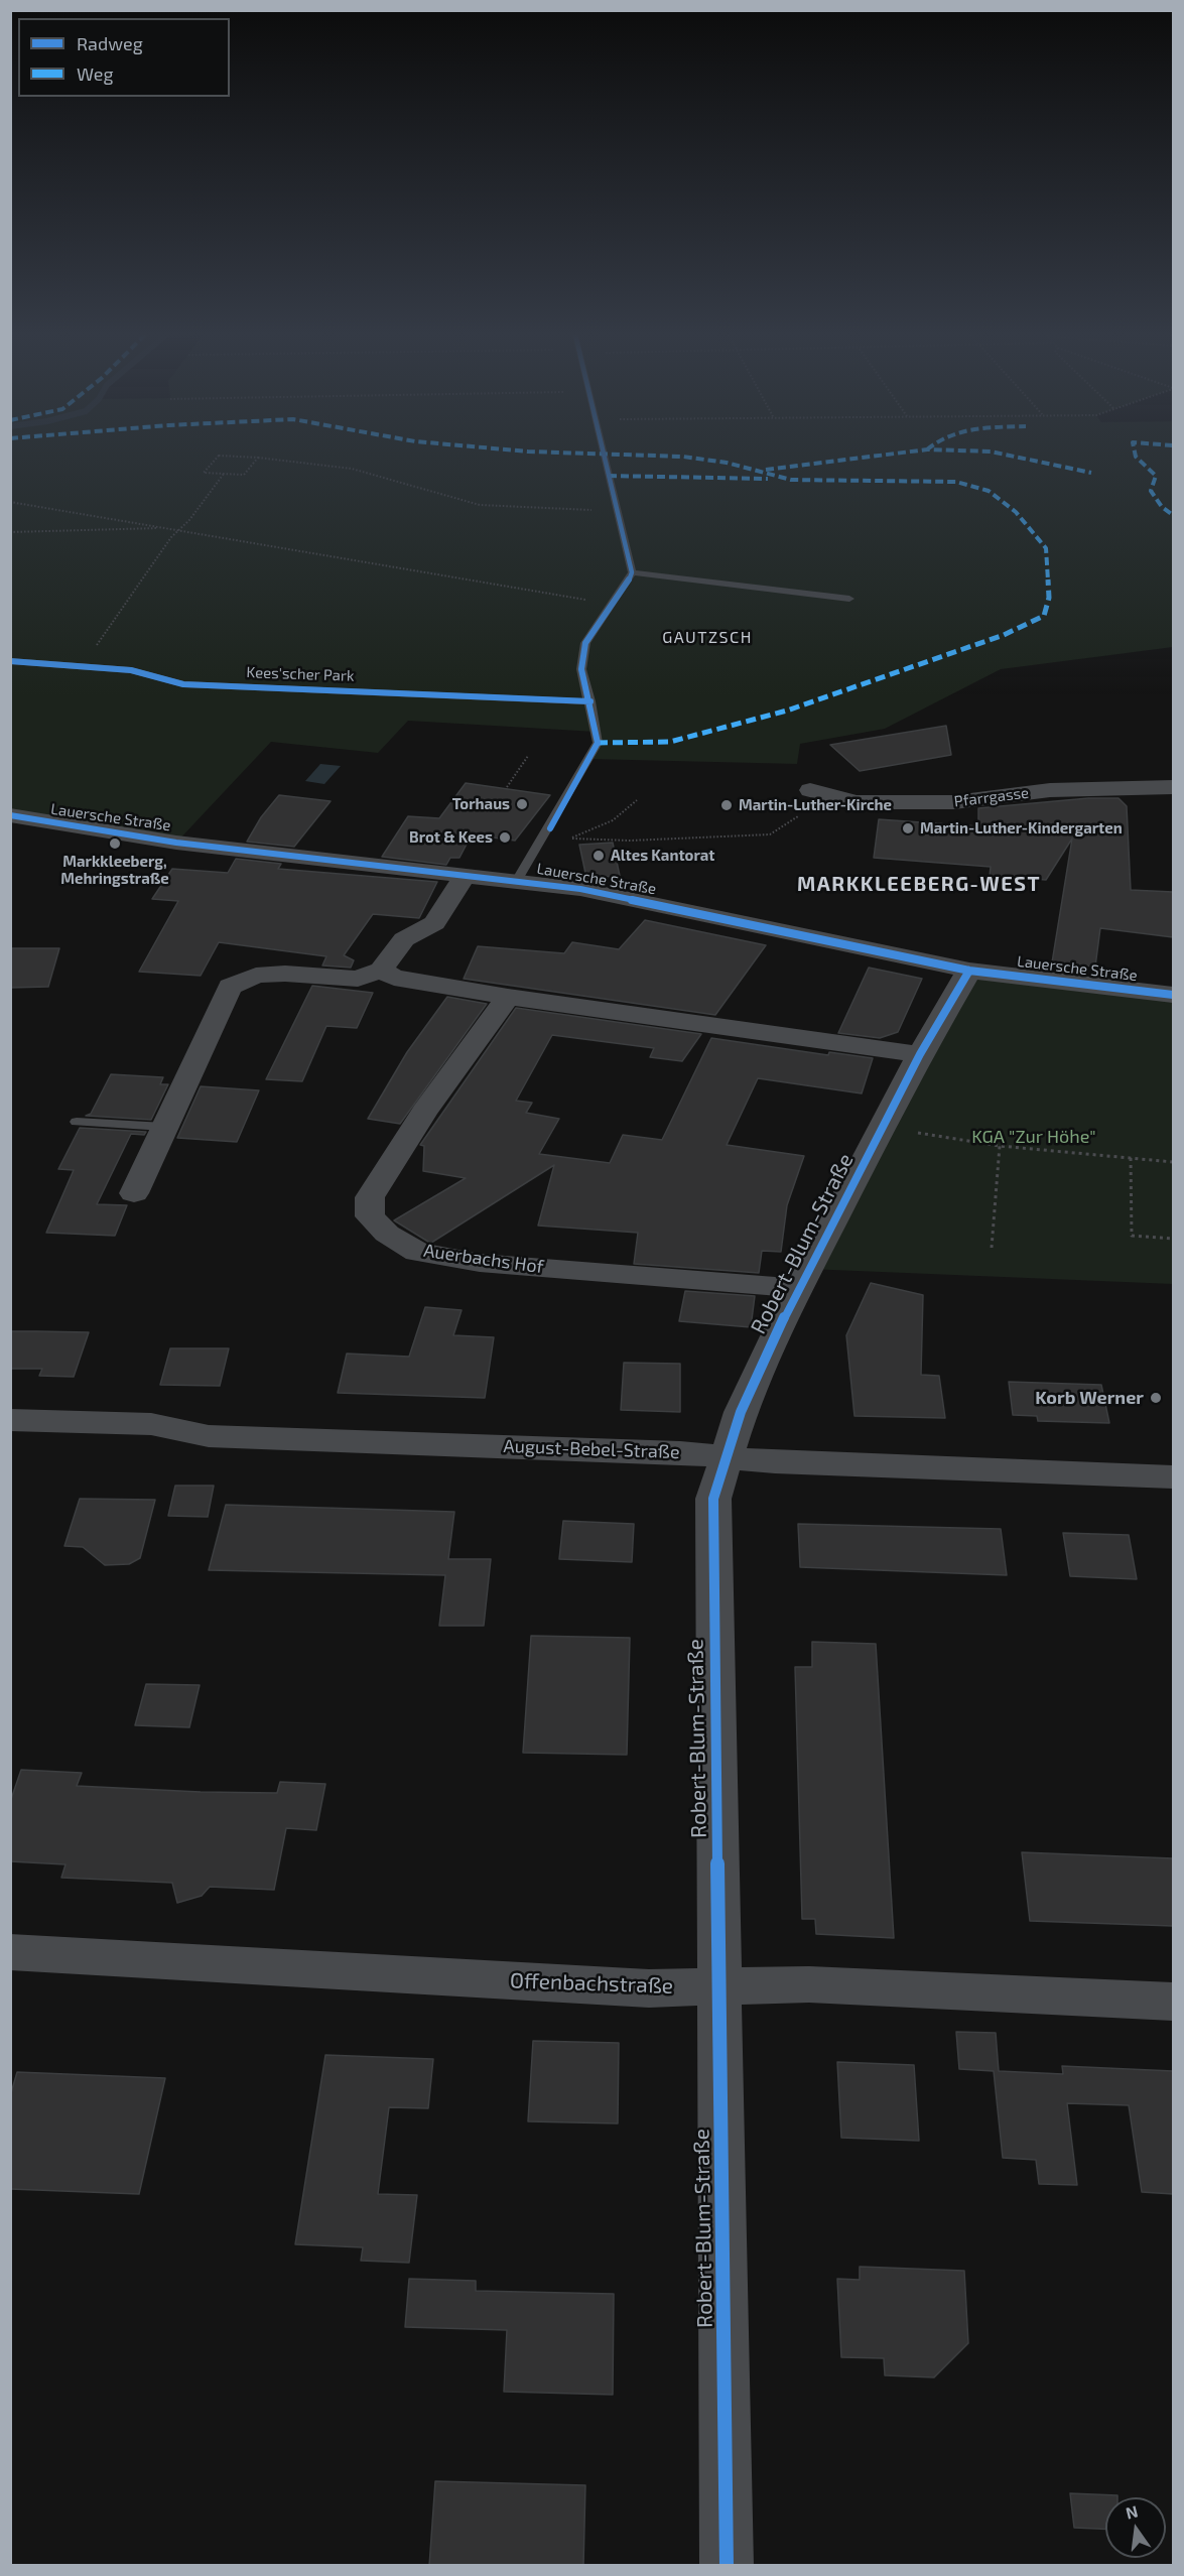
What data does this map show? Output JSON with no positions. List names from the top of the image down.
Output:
{
  "streets": {
    "street": [
      "Pfarrgasse",
      "Lauersche Straße",
      "Robert-Blum-Straße",
      "Auerbachs Hof",
      "August-Bebel-Straße",
      "Offenbachstraße"
    ],
    "lane": ["Kees'scher Park"]
  },
  "crossings": [
    ["Lauersche Straße", "Robert-Blum-Straße"],
    ["Robert-Blum-Straße", "Auerbachs Hof"],
    ["Robert-Blum-Straße", "August-Bebel-Straße"],
    ["Robert-Blum-Straße", "Offenbachstraße"]
  ],
  "districts": ["GAUTZSCH", "MARKKLEEBERG-WEST"],
  "parks": ["KGA \"Zur Höhe\""],
  "places": [
    "Torhaus",
    "Martin-Luther-Kirche",
    "Martin-Luther-Kindergarten",
    "Brot & Kees",
    "Markkleeberg, Mehringstraße",
    "Altes Kantorat",
    "Korb Werner"
  ],
  "legend": ["Radweg", "Weg"],
  "north": "top"
}
